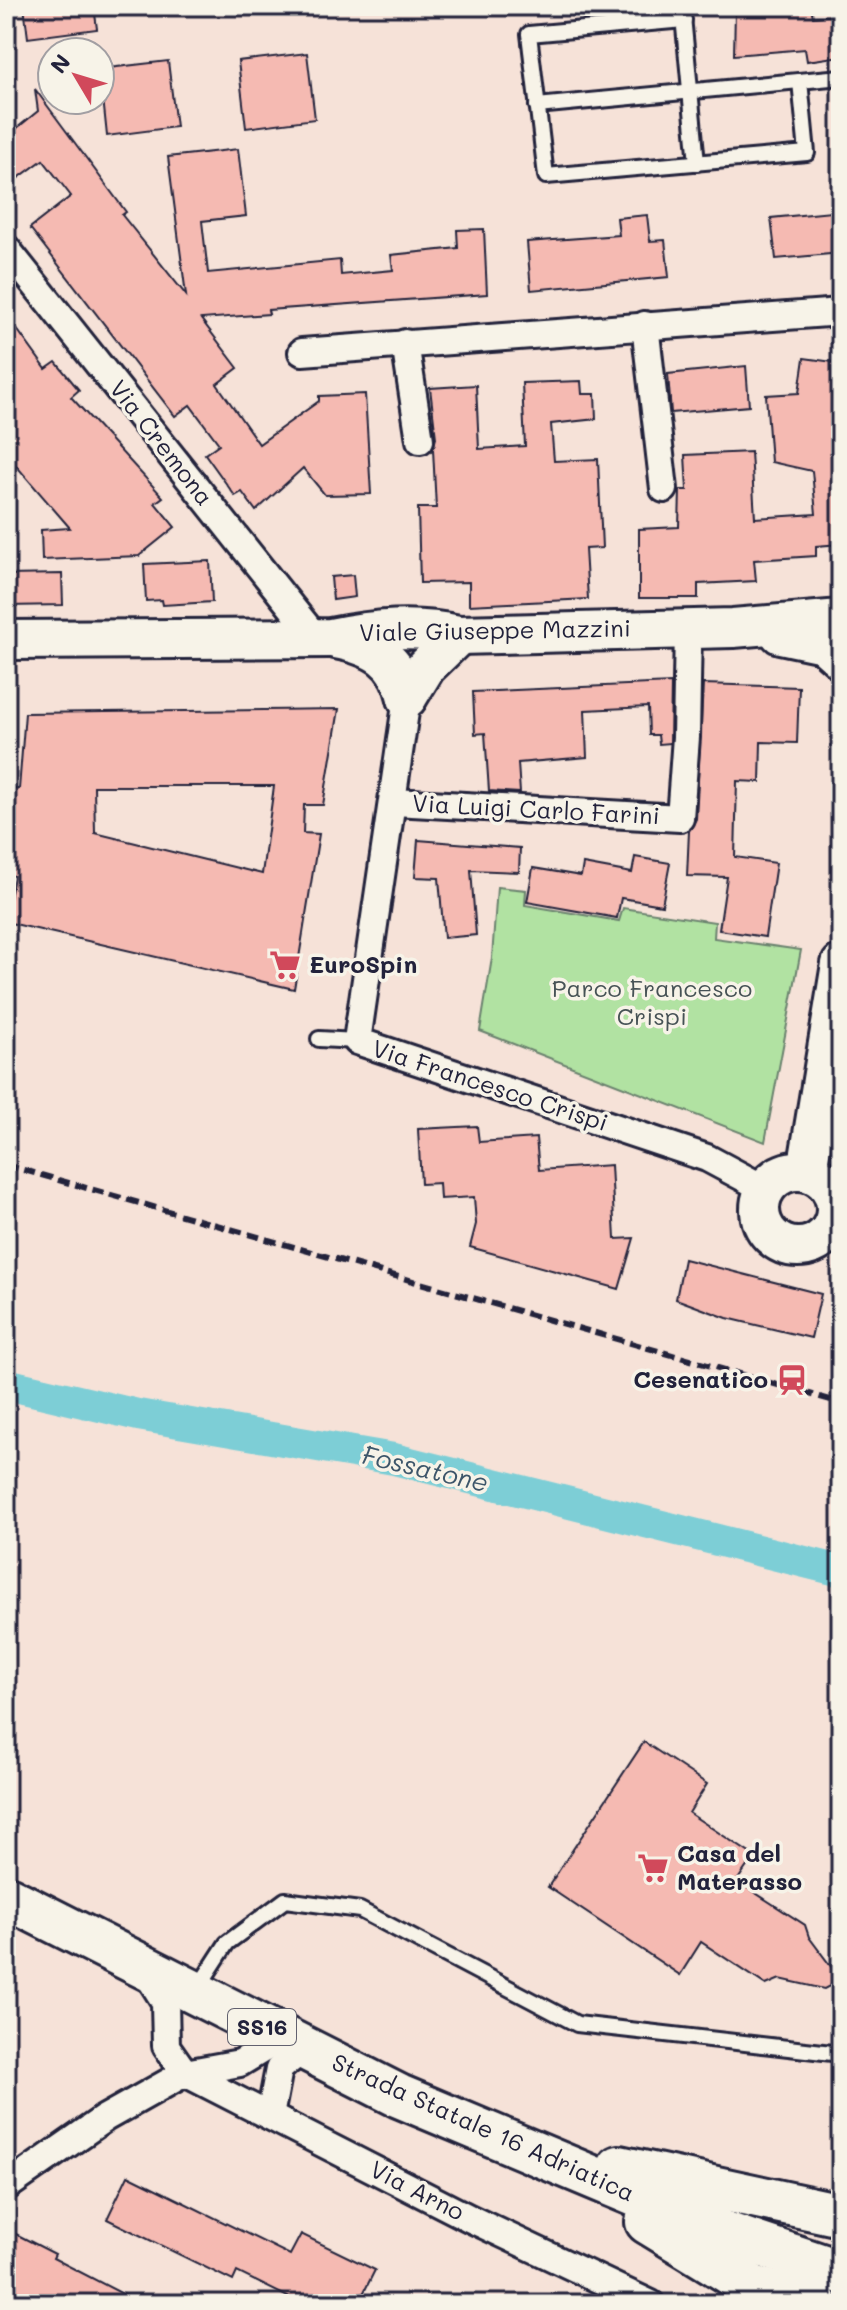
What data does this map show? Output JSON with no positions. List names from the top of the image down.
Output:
{
  "streets": {
    "main road": ["SS16", "Strada Statale 16 Adriatica"],
    "street": [
      "Via Cremona",
      "Viale Giuseppe Mazzini",
      "Via Luigi Carlo Farini",
      "Via Francesco Crispi",
      "Via Arno"
    ]
  },
  "crossings": [
    ["Via Cremona", "Viale Giuseppe Mazzini"],
    ["Viale Giuseppe Mazzini", "Via Luigi Carlo Farini"],
    ["Viale Giuseppe Mazzini", "Via Francesco Crispi"],
    ["Via Luigi Carlo Farini", "Via Francesco Crispi"]
  ],
  "water": ["Fossatone"],
  "parks": ["Parco Francesco Crispi"],
  "places": {
    "supermarket": ["EuroSpin", "Casa del Materasso"],
    "station": ["Cesenatico"]
  },
  "north": "top left"
}
